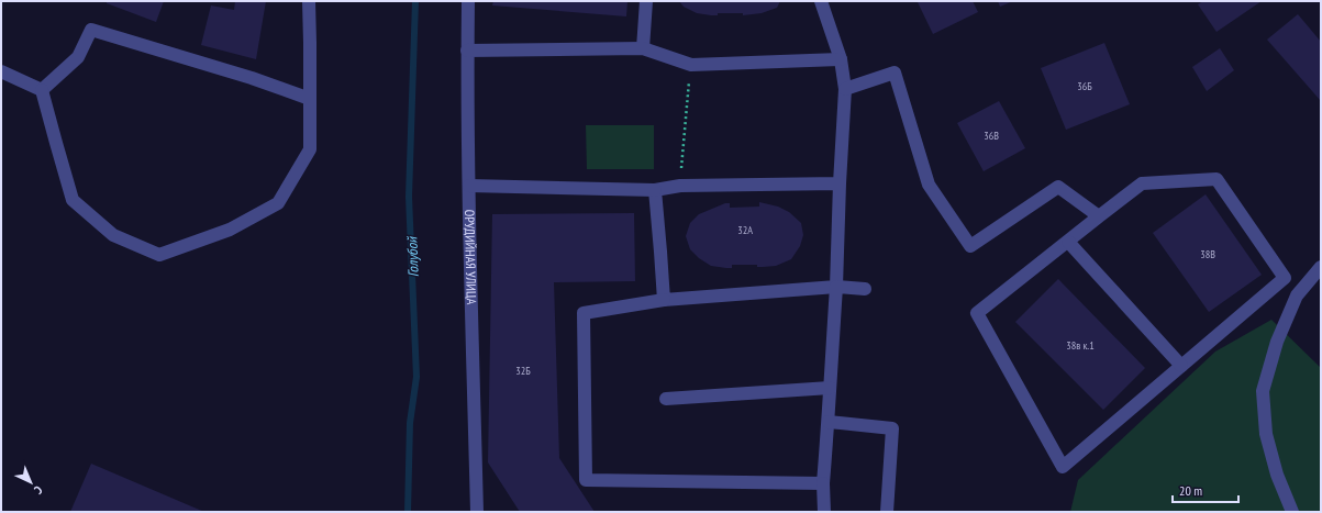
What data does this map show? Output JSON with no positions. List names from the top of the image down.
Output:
{
  "streets": {
    "street": ["ОРУДИЙНАЯ УЛИЦА"]
  },
  "water": ["Голубой"],
  "house_numbers": [
    "36Б",
    "36В",
    "32А",
    "38В",
    "38в к.1",
    "32Б"
  ],
  "scale_bar": "20 m",
  "north": "bottom right"
}
